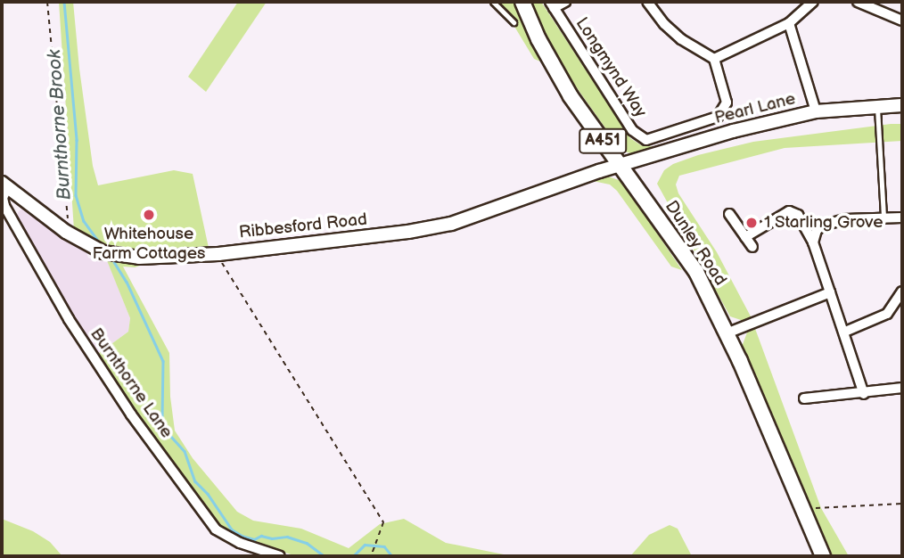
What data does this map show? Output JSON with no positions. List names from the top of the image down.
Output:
{
  "streets": {
    "main road": [
      "Pearl Lane",
      "A451",
      "Ribbesford Road",
      "Dunley Road"
    ],
    "street": ["Longmynd Way", "Burnthorne Lane"]
  },
  "crossings": [
    ["Pearl Lane", "Ribbesford Road"],
    ["Pearl Lane", "Dunley Road"],
    ["Ribbesford Road", "Dunley Road"],
    ["Ribbesford Road", "Burnthorne Lane"]
  ],
  "water": ["Burnthorne Brook"],
  "places": ["Whitehouse Farm Cottages", "1 Starling Grove"]
}
